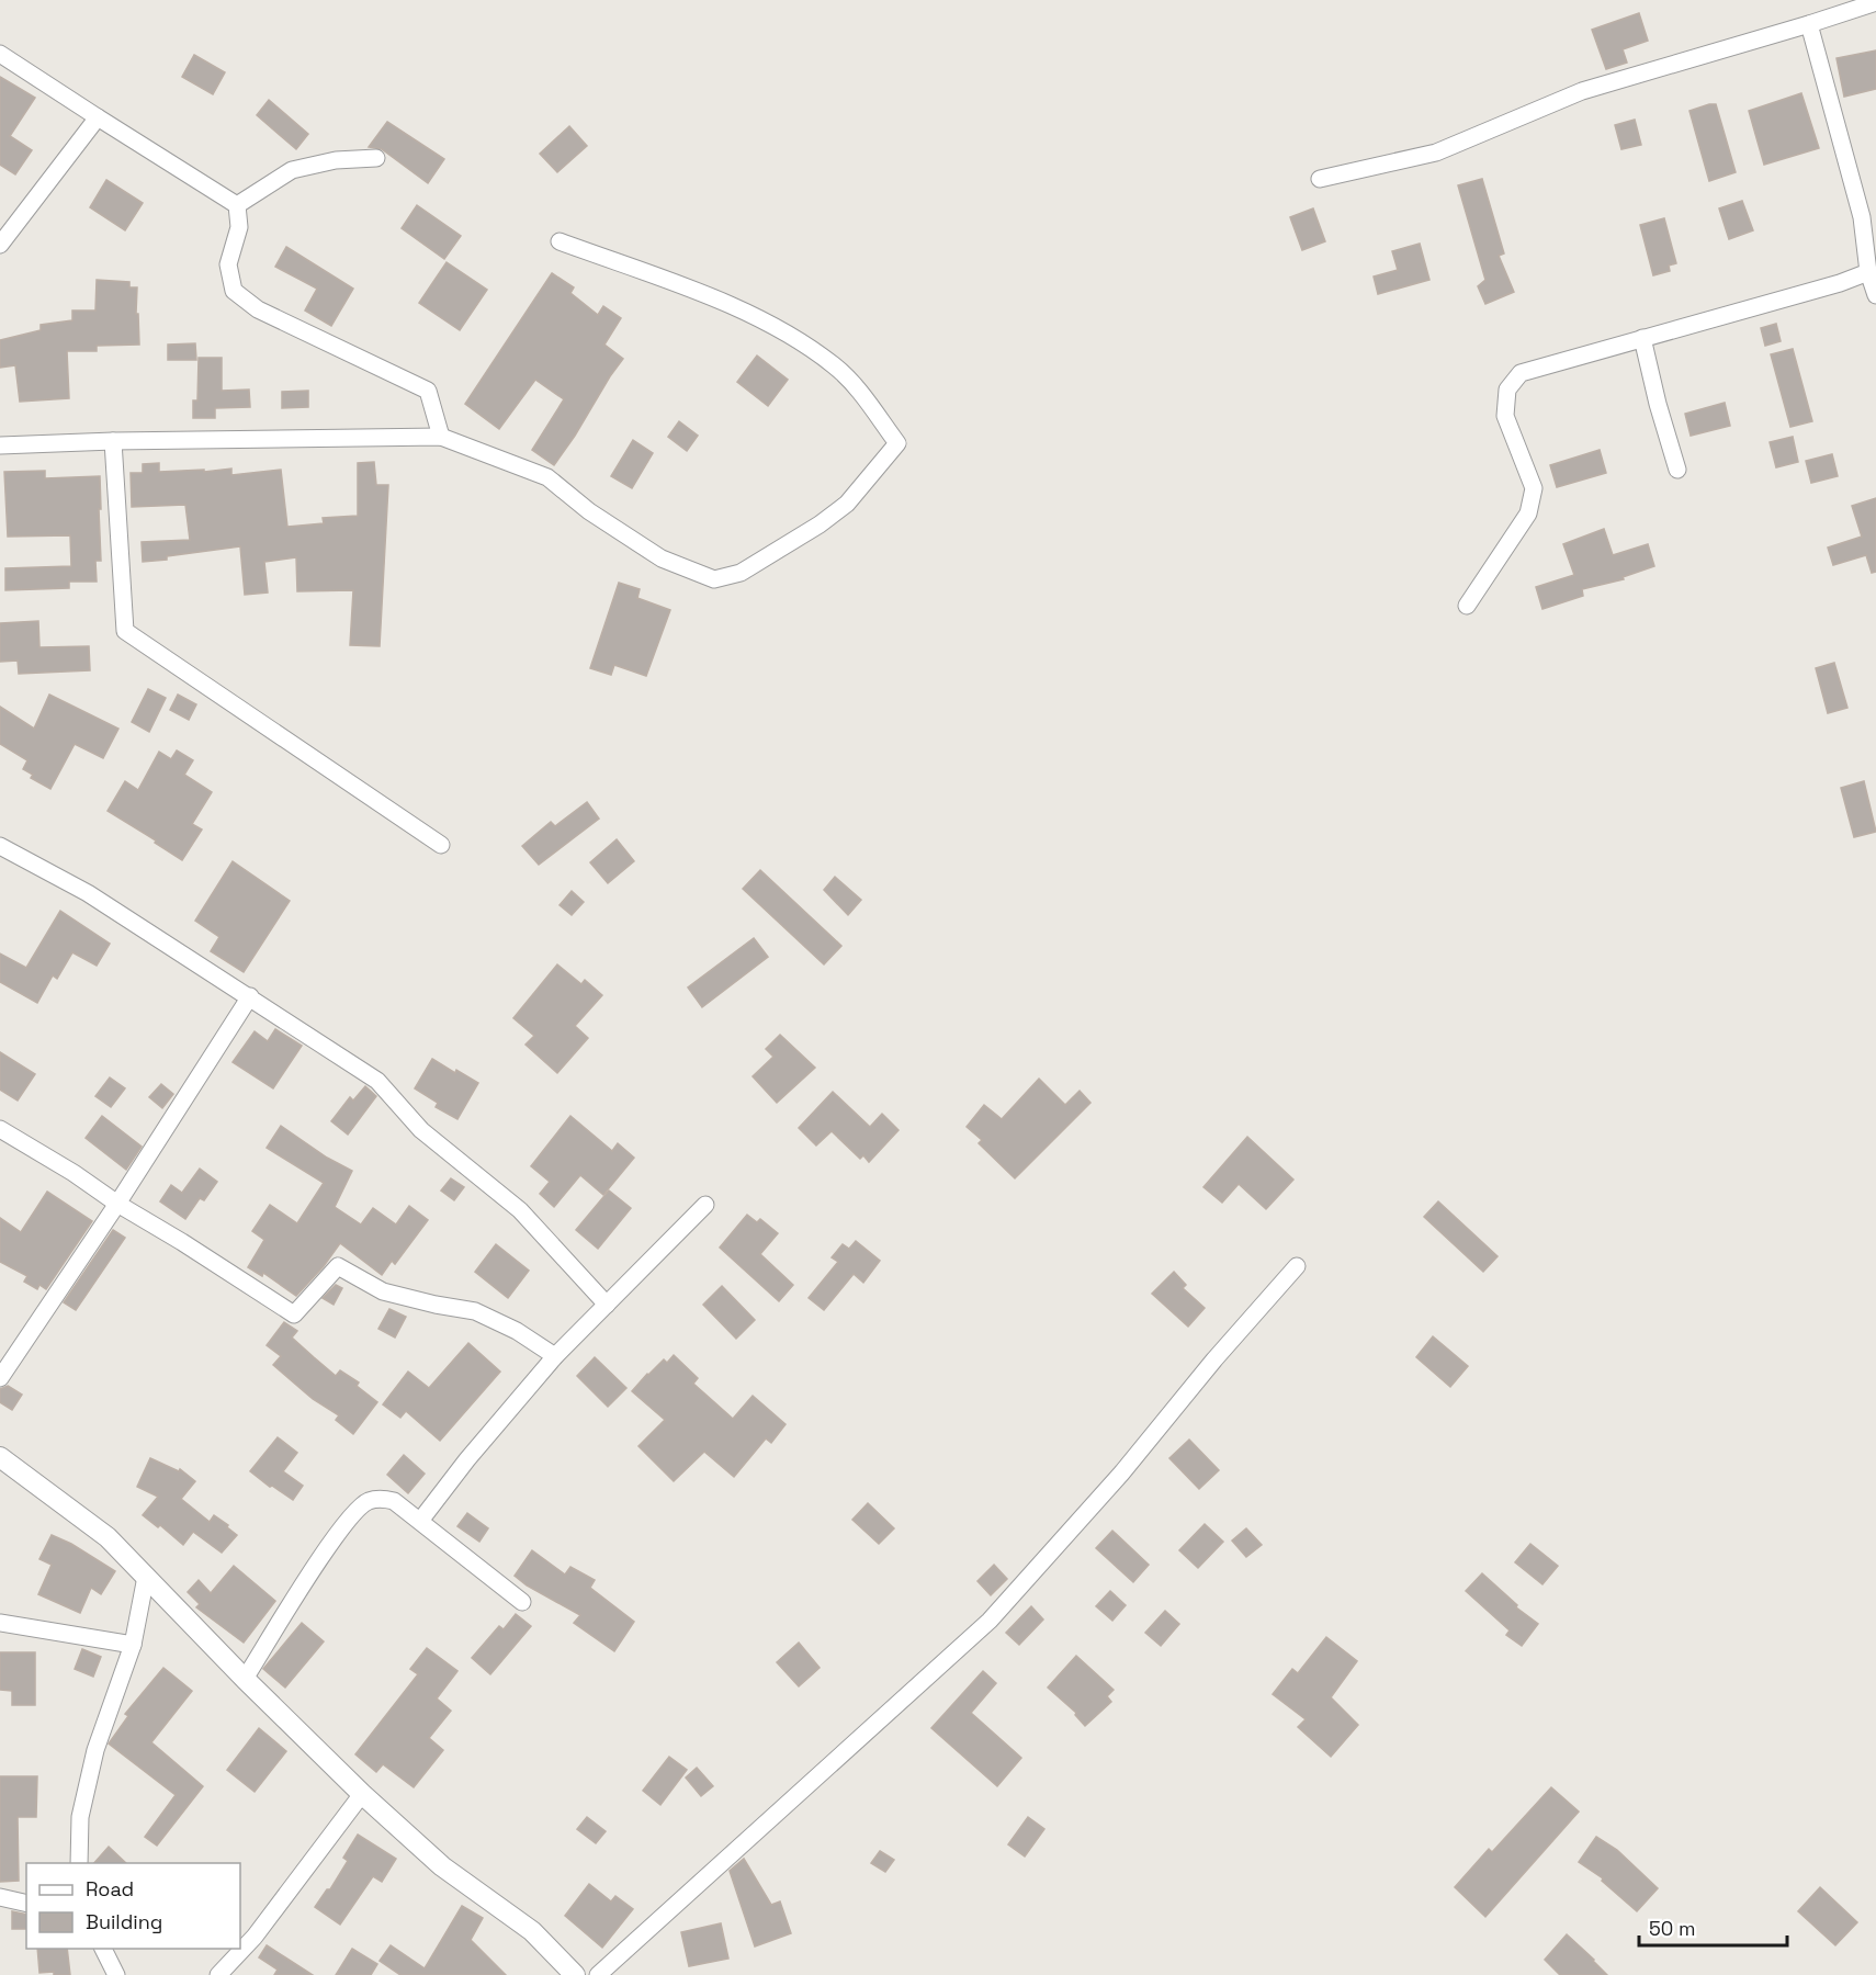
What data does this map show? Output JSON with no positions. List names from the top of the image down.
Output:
{
  "legend": ["Road", "Building"],
  "scale_bar": "50 m"
}
